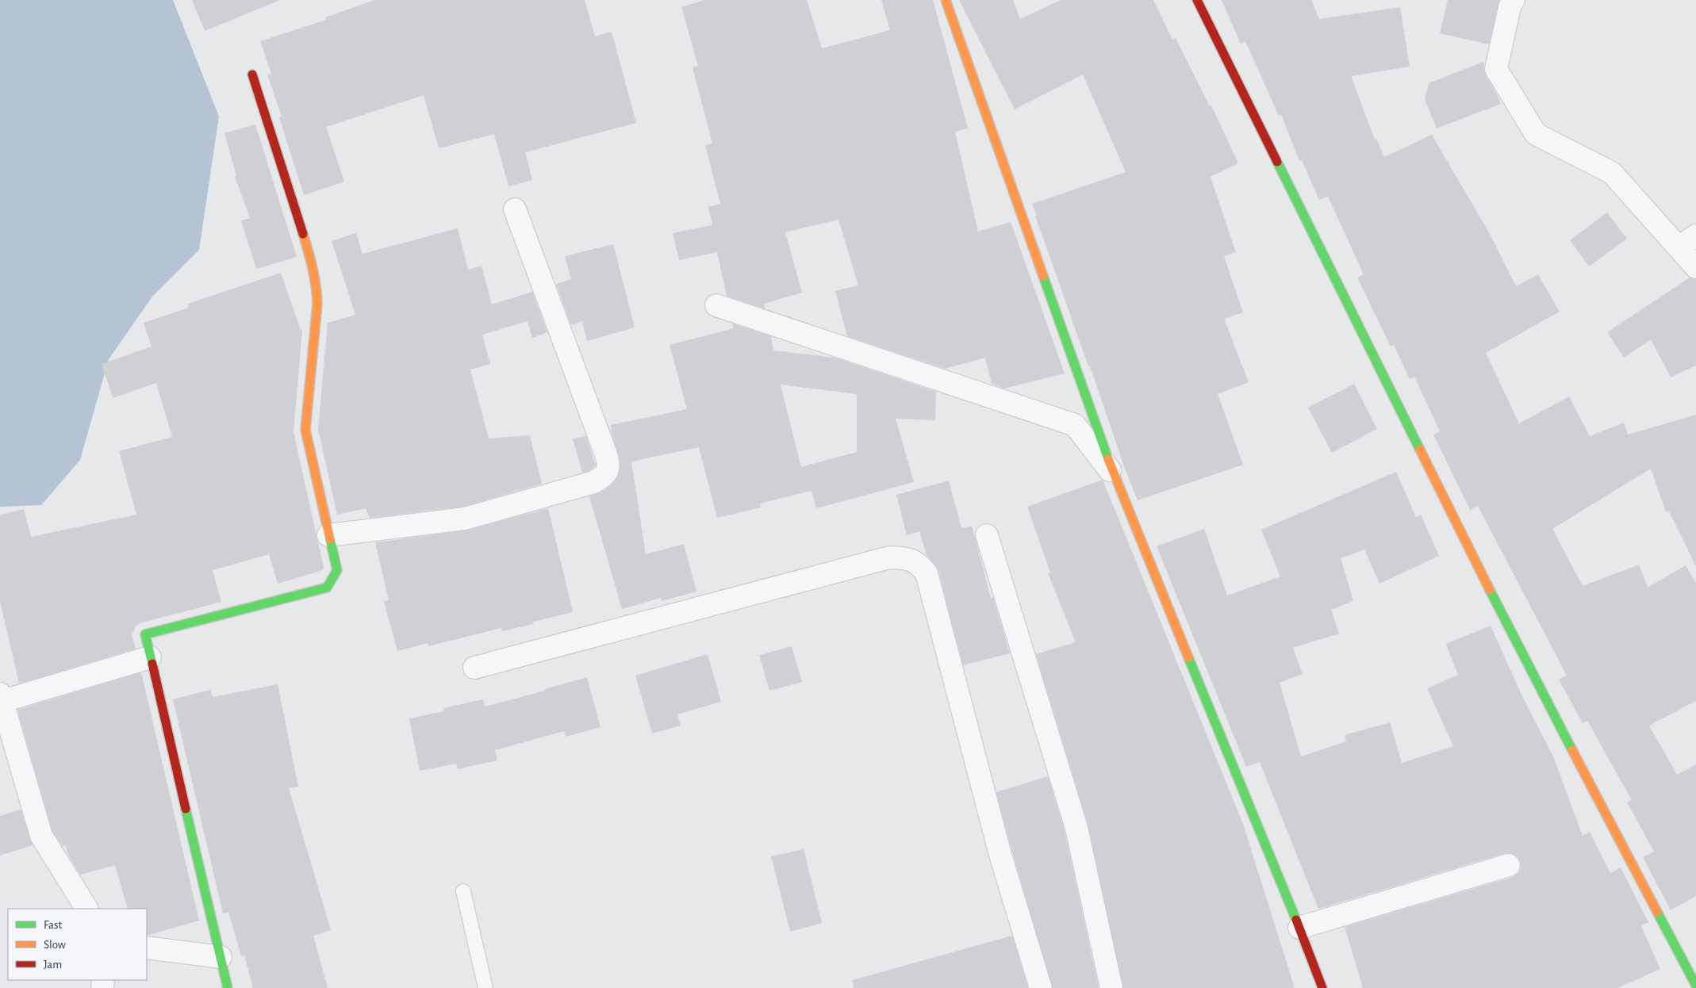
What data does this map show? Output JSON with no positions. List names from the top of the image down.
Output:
{
  "legend": ["Fast", "Slow", "Jam"]
}
